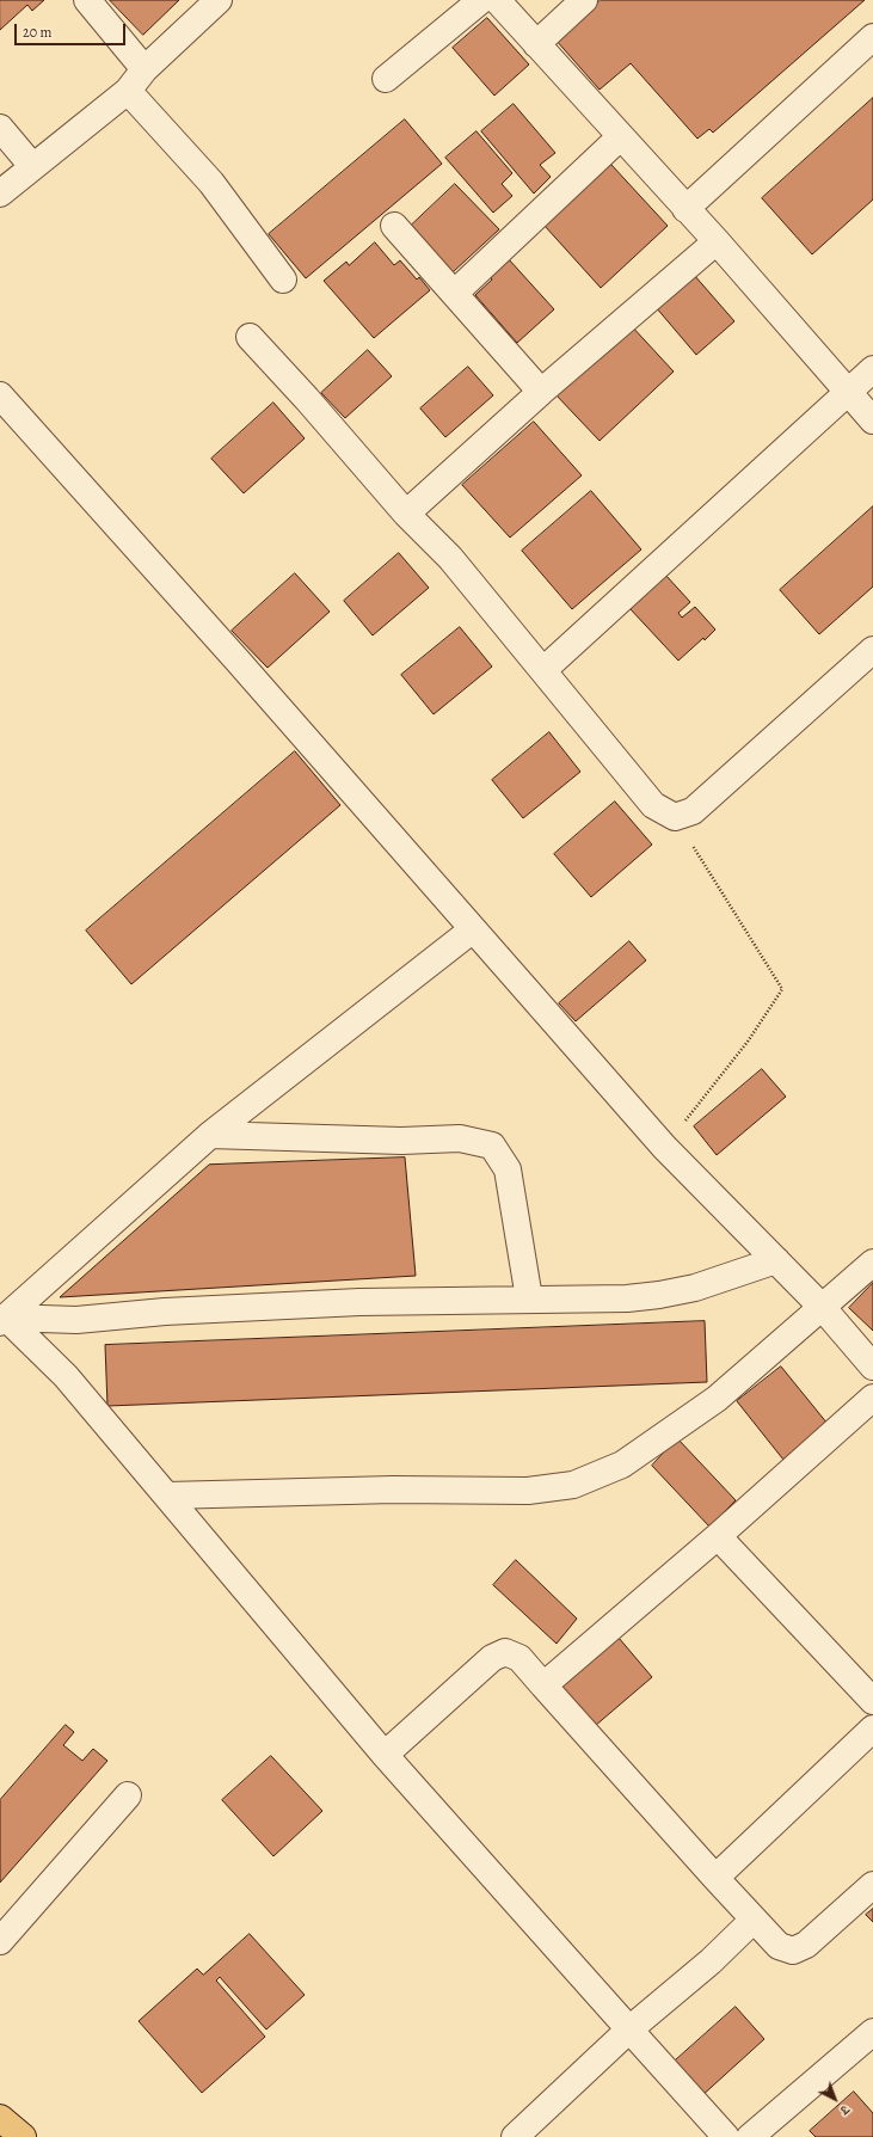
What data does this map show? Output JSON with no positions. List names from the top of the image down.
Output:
{
  "scale_bar": "20 m",
  "north": "bottom right"
}
